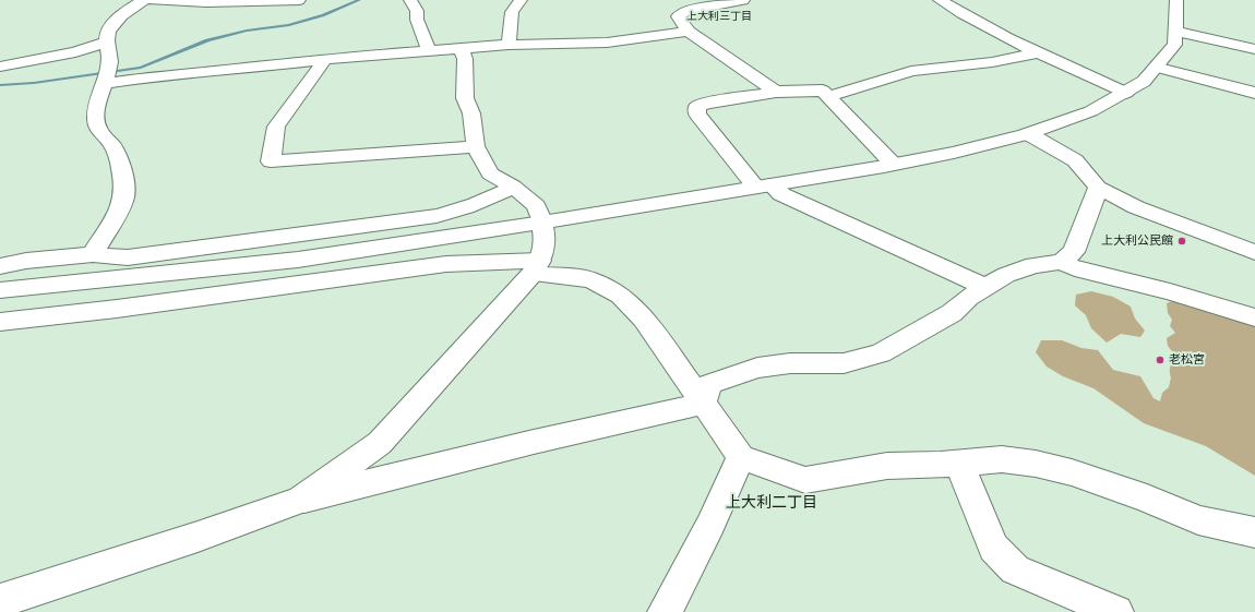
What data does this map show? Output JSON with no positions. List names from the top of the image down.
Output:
{
  "districts": ["上大利三丁目", "上大利二丁目"],
  "places": ["上大利公民館", "老松宮"]
}
